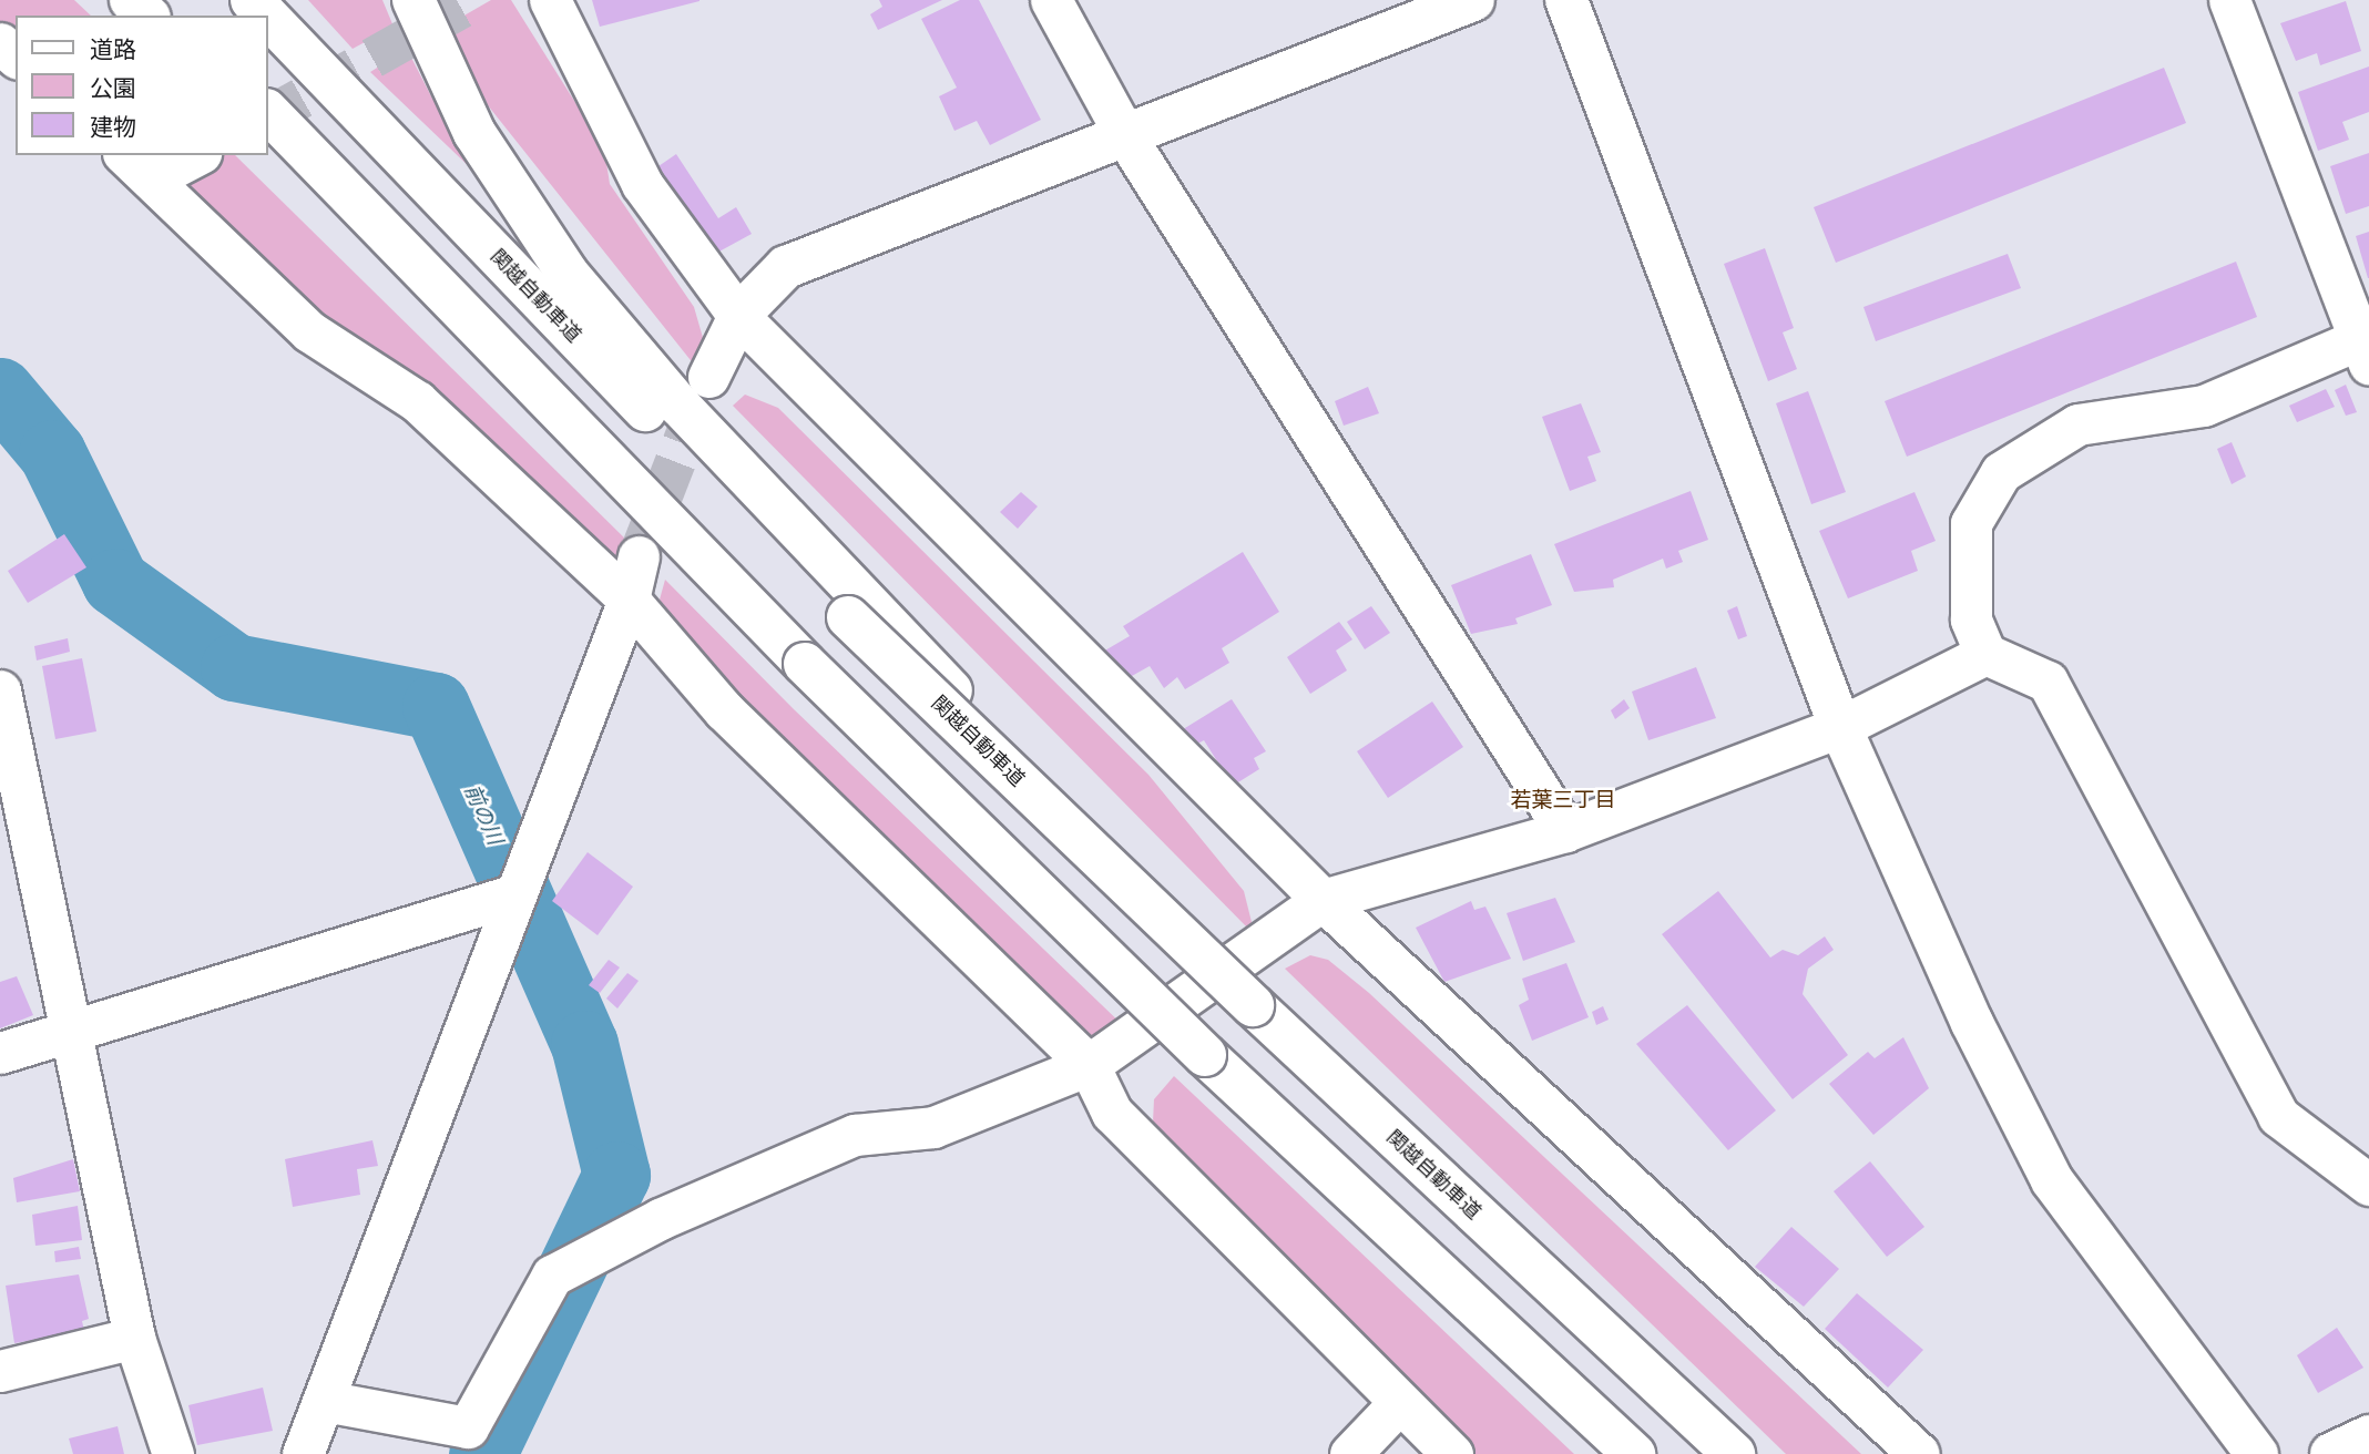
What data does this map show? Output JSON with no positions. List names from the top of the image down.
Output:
{
  "streets": {
    "main road": ["関越自動車道"]
  },
  "districts": ["若葉三丁目"],
  "water": ["前の川"],
  "legend": ["道路", "公園", "建物"]
}
